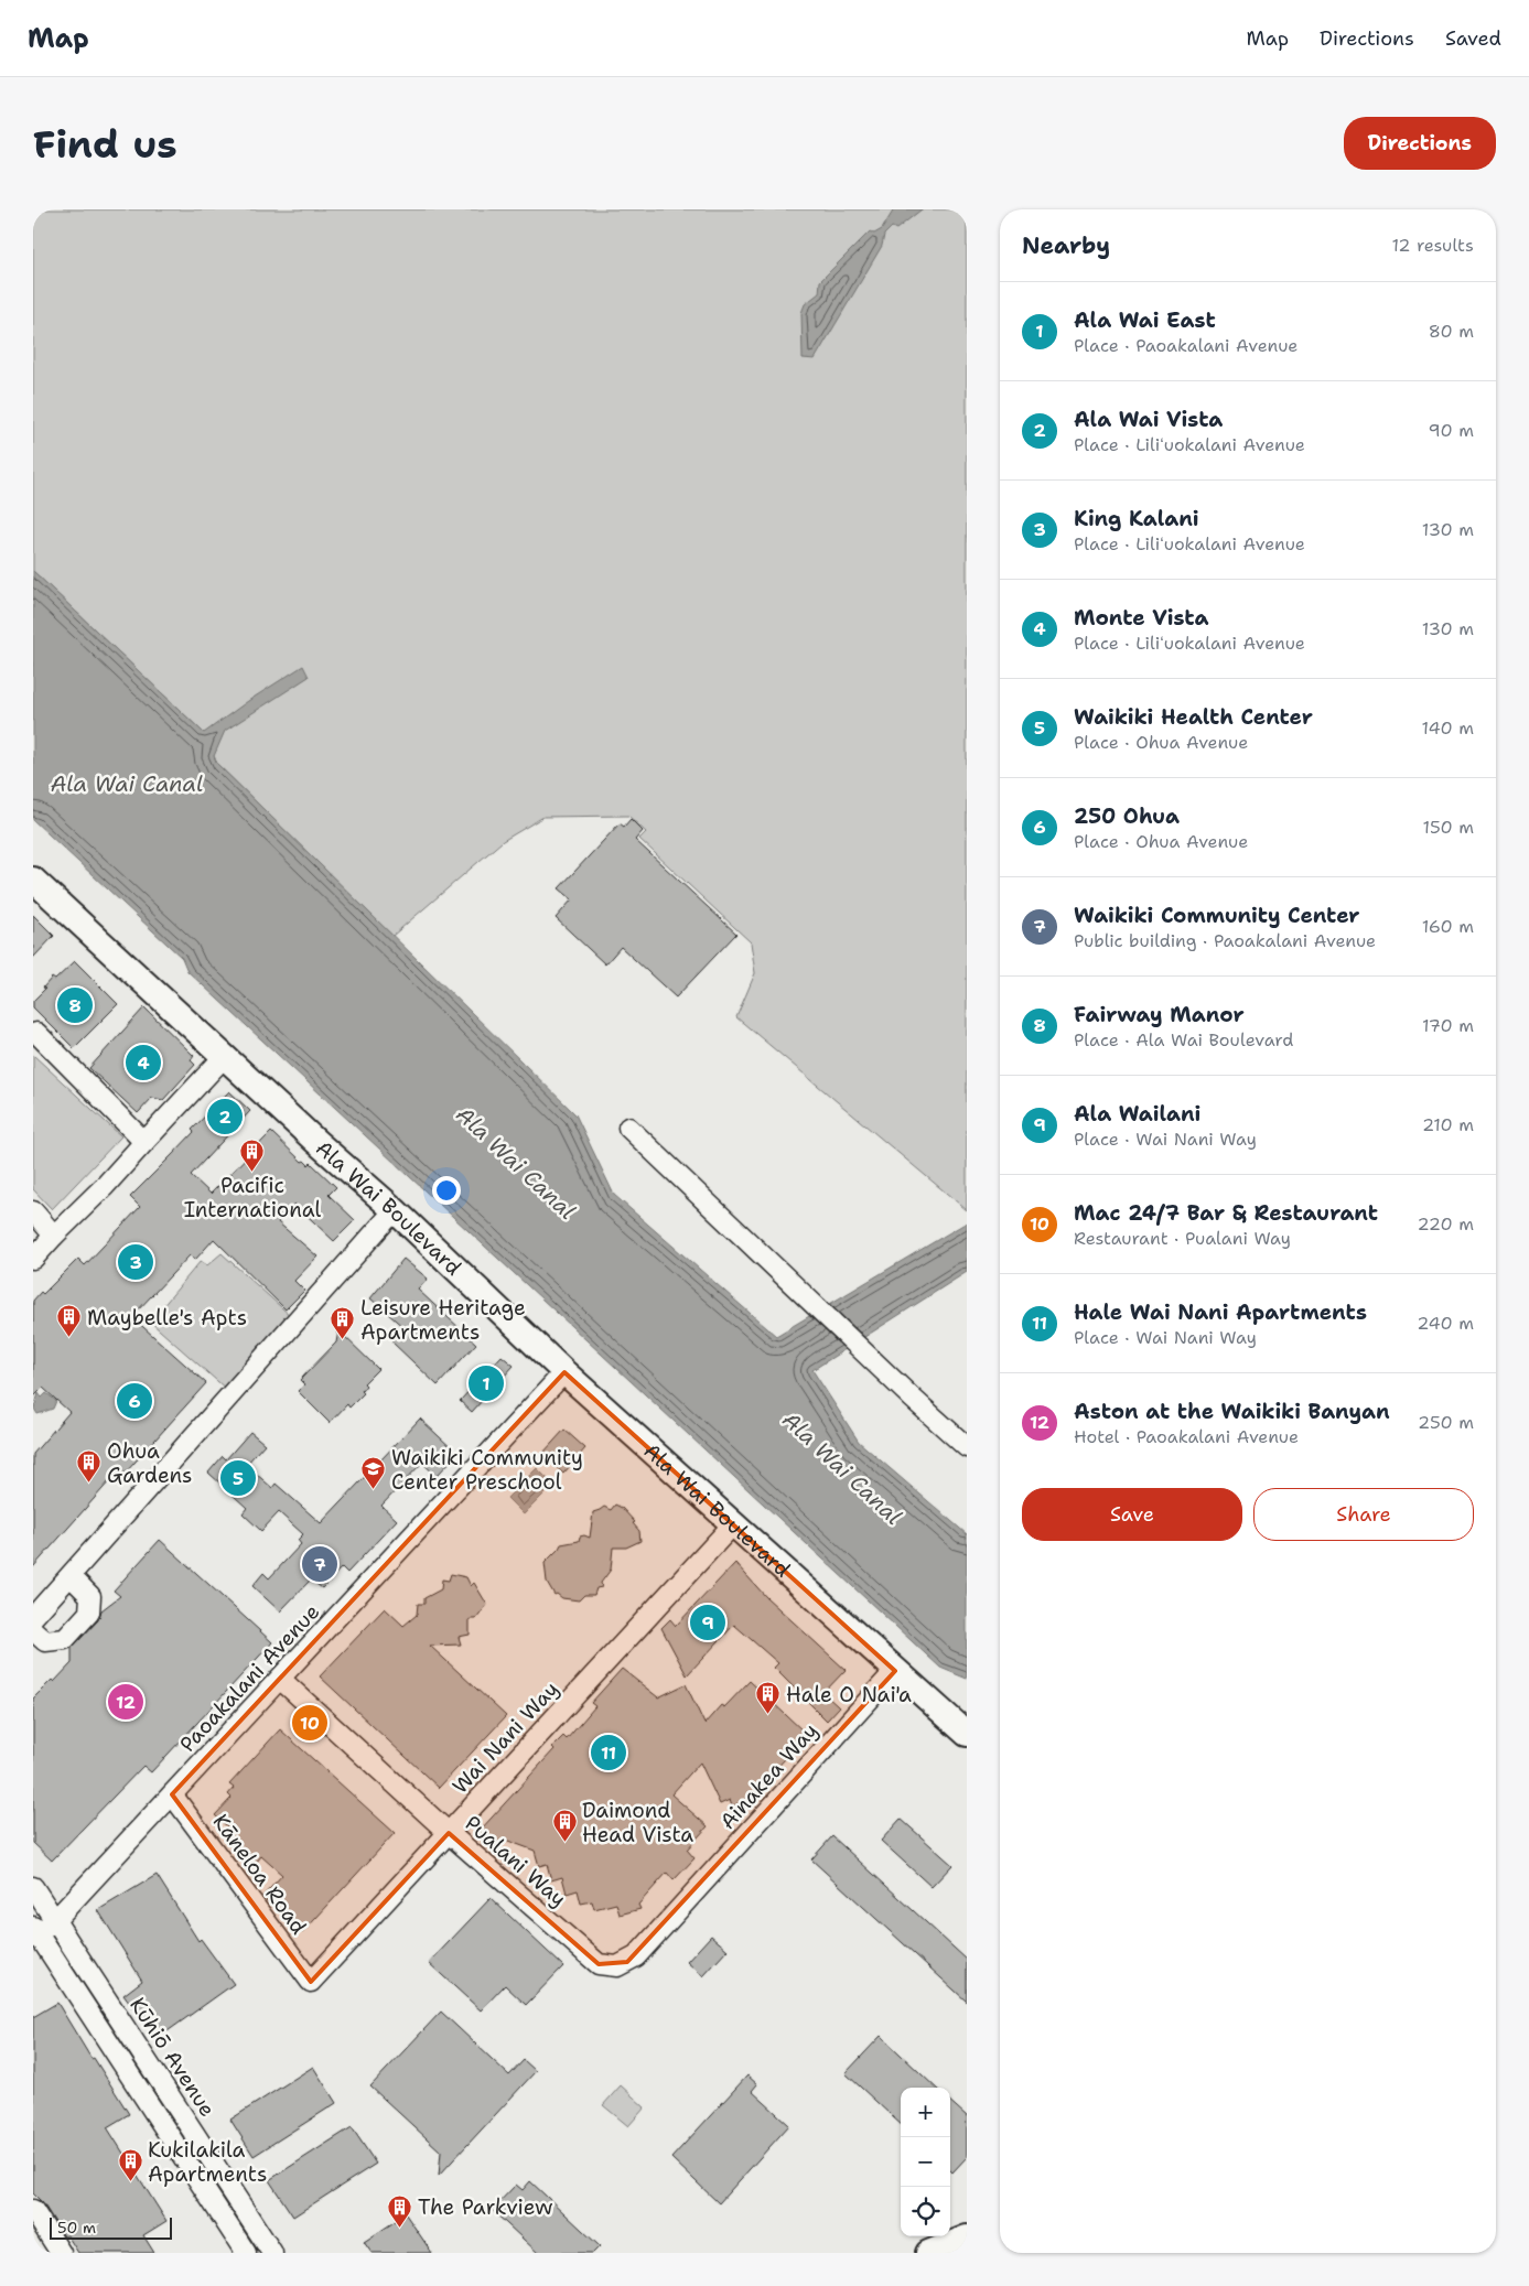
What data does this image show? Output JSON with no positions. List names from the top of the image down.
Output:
{
  "streets": {
    "main road": ["Ala Wai Boulevard"],
    "street": [
      "Paoakalani Avenue",
      "Wai Nani Way",
      "Ainakea Way",
      "Pualani Way",
      "Kāneloa Road",
      "Kūhiō Avenue"
    ]
  },
  "crossings": [
    ["Ala Wai Boulevard", "Paoakalani Avenue"],
    ["Ala Wai Boulevard", "Wai Nani Way"],
    ["Ala Wai Boulevard", "Ainakea Way"],
    ["Paoakalani Avenue", "Pualani Way"],
    ["Paoakalani Avenue", "Kāneloa Road"],
    ["Paoakalani Avenue", "Kūhiō Avenue"],
    ["Wai Nani Way", "Pualani Way"],
    ["Wai Nani Way", "Kāneloa Road"],
    ["Ainakea Way", "Pualani Way"]
  ],
  "water": ["Ala Wai Canal"],
  "places": {
    "building": [
      "Pacific International",
      "Maybelle's Apts",
      "Leisure Heritage Apartments",
      "Ohua Gardens",
      "Hale O Nai'a",
      "Daimond Head Vista",
      "Kukilakila Apartments",
      "The Parkview"
    ],
    "school or university": ["Waikiki Community Center Preschool"]
  },
  "scale_bar": "50 m",
  "page": {
    "header": "Map",
    "nav": ["Map", "Directions", "Saved"],
    "buttons": [
      "Directions",
      ["Save", "Share"]
    ],
    "title": "Find us",
    "heading": ["Nearby", "12 results"],
    "list": [
      {
        "mark": "1",
        "name": "Ala Wai East",
        "note": "Place · Paoakalani Avenue",
        "value": "80 m"
      },
      {
        "mark": "2",
        "name": "Ala Wai Vista",
        "note": "Place · Liliʻuokalani Avenue",
        "value": "90 m"
      },
      {
        "mark": "3",
        "name": "King Kalani",
        "note": "Place · Liliʻuokalani Avenue",
        "value": "130 m"
      },
      {
        "mark": "4",
        "name": "Monte Vista",
        "note": "Place · Liliʻuokalani Avenue",
        "value": "130 m"
      },
      {
        "mark": "5",
        "name": "Waikiki Health Center",
        "note": "Place · Ohua Avenue",
        "value": "140 m"
      },
      {
        "mark": "6",
        "name": "250 Ohua",
        "note": "Place · Ohua Avenue",
        "value": "150 m"
      },
      {
        "mark": "7",
        "name": "Waikiki Community Center",
        "note": "Public building · Paoakalani Avenue",
        "value": "160 m"
      },
      {
        "mark": "8",
        "name": "Fairway Manor",
        "note": "Place · Ala Wai Boulevard",
        "value": "170 m"
      },
      {
        "mark": "9",
        "name": "Ala Wailani",
        "note": "Place · Wai Nani Way",
        "value": "210 m"
      },
      {
        "mark": "10",
        "name": "Mac 24/7 Bar & Restaurant",
        "note": "Restaurant · Pualani Way",
        "value": "220 m"
      },
      {
        "mark": "11",
        "name": "Hale Wai Nani Apartments",
        "note": "Place · Wai Nani Way",
        "value": "240 m"
      },
      {
        "mark": "12",
        "name": "Aston at the Waikiki Banyan",
        "note": "Hotel · Paoakalani Avenue",
        "value": "250 m"
      }
    ],
    "pins": [
      "8",
      "4",
      "2",
      "3",
      "1",
      "6",
      "5",
      "7",
      "9",
      "12",
      "10",
      "11"
    ],
    "map_buttons": ["+", "−"],
    "scale": "50 m"
  }
}
